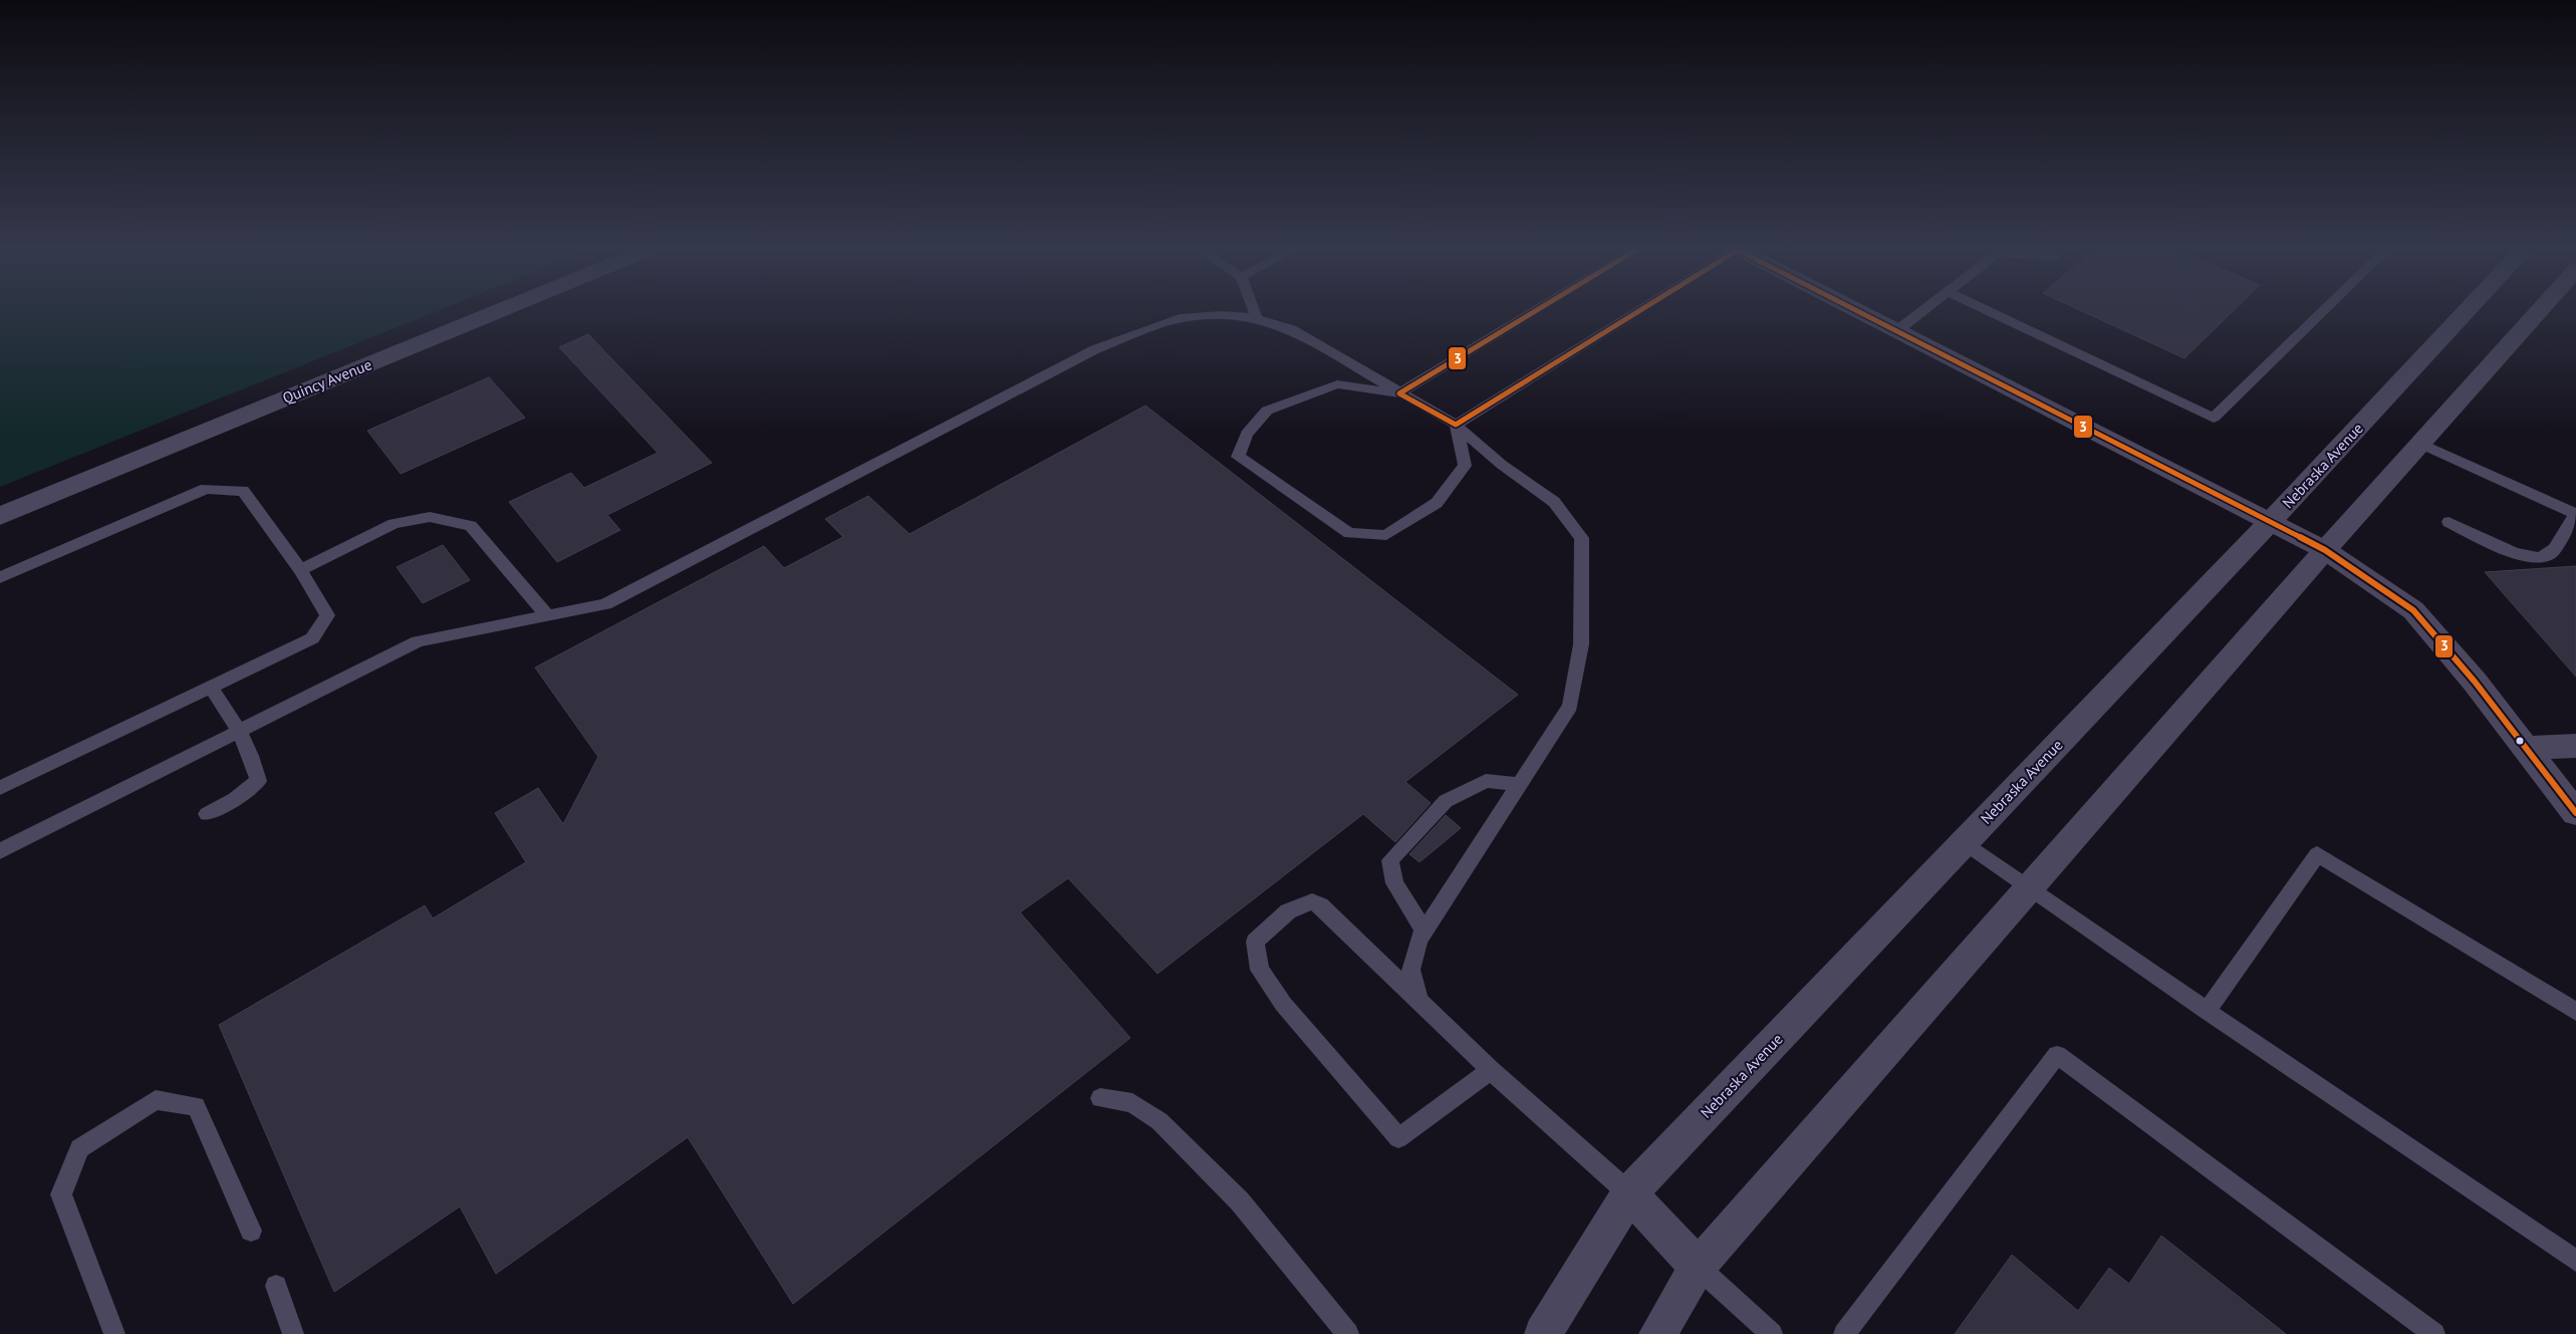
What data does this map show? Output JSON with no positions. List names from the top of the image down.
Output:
{
  "streets": {
    "street": ["Quincy Avenue", "Nebraska Avenue"]
  },
  "lines": ["transit line 3"]
}
